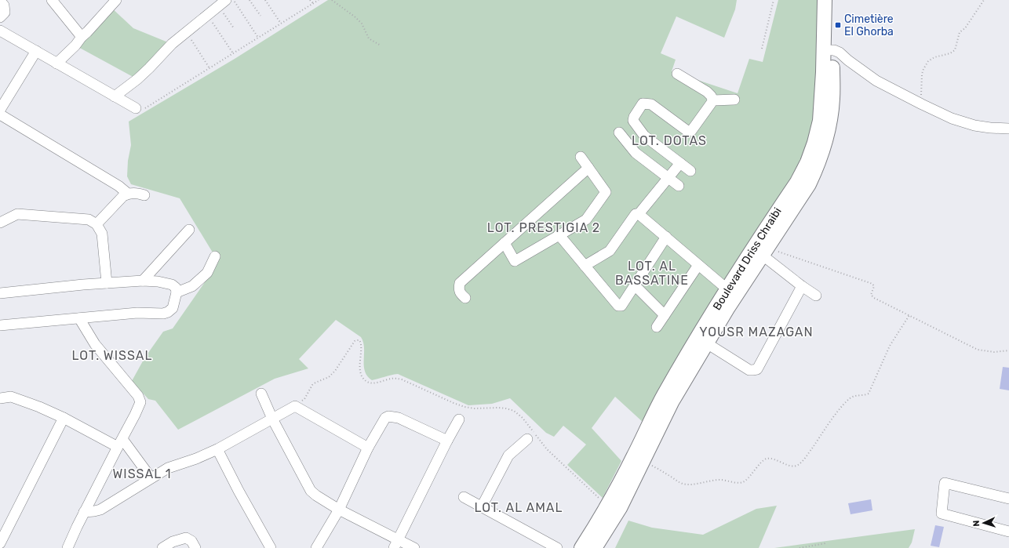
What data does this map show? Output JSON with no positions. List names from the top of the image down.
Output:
{
  "streets": {
    "main road": ["Boulevard Driss Chraibi"]
  },
  "districts": [
    "LOT. DOTAS",
    "LOT. PRESTIGIA 2",
    "LOT. AL BASSATINE",
    "YOUSR MAZAGAN",
    "LOT. WISSAL",
    "WISSAL 1",
    "LOT. AL AMAL"
  ],
  "places": {
    "transit": ["Cimetière El Ghorba"]
  },
  "north": "left"
}
